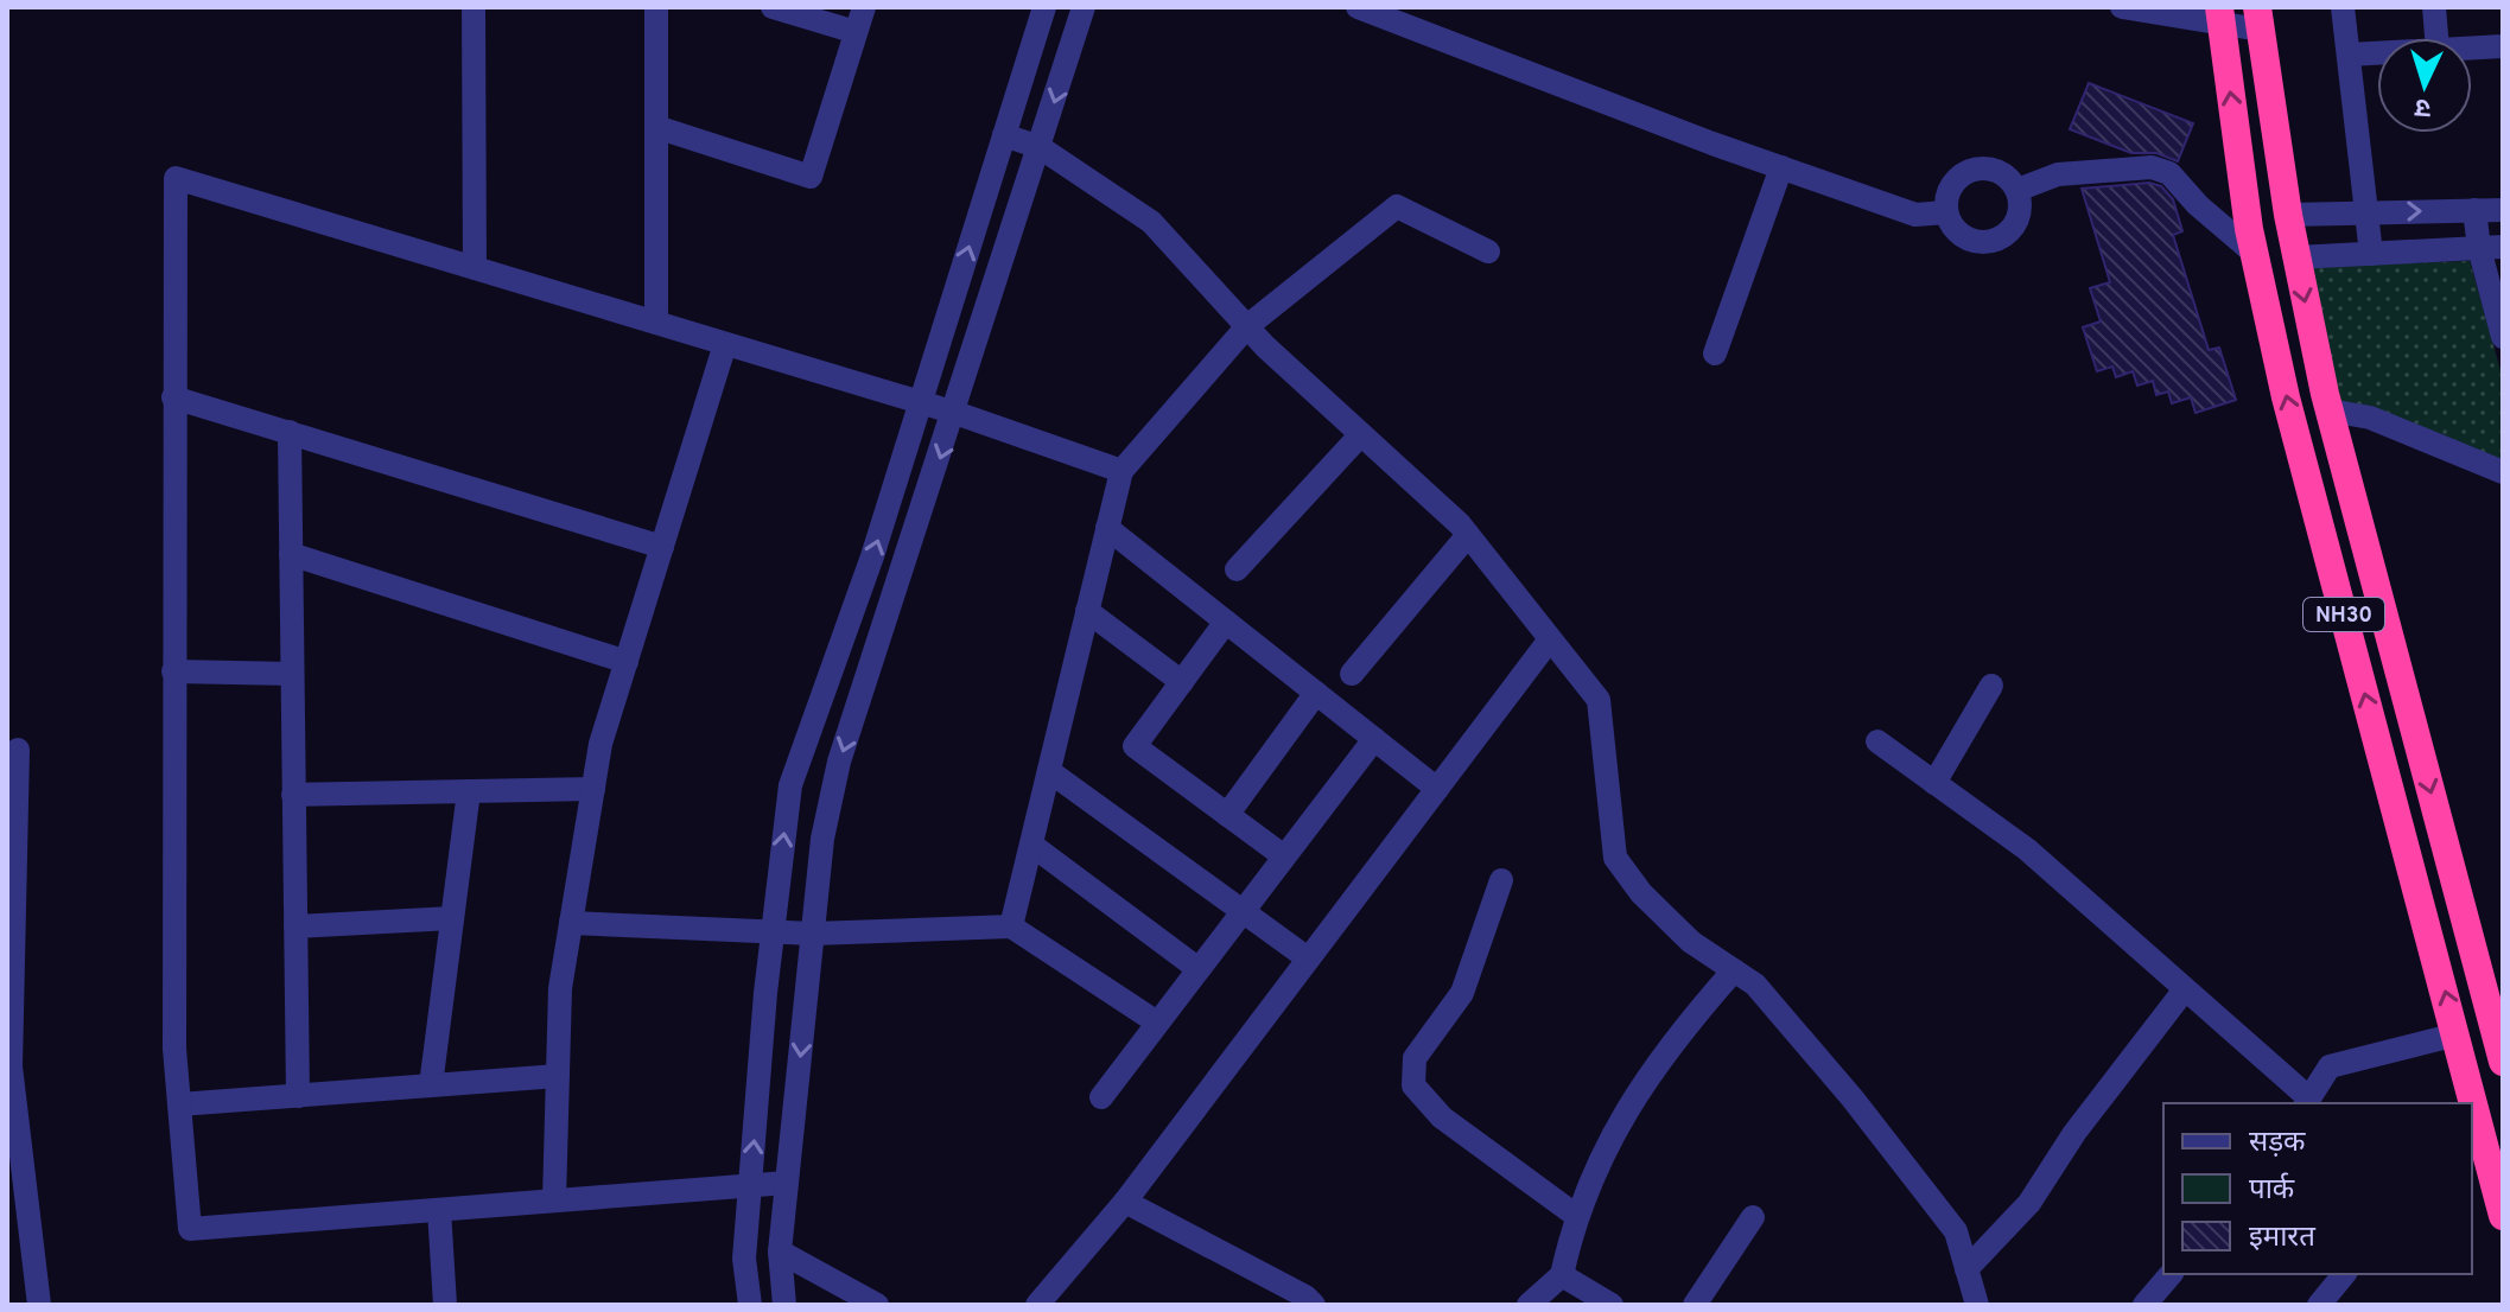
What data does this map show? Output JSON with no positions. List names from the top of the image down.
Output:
{
  "streets": {
    "highway": ["NH30"]
  },
  "legend": ["सड़क", "पार्क", "इमारत"],
  "north": "bottom"
}
